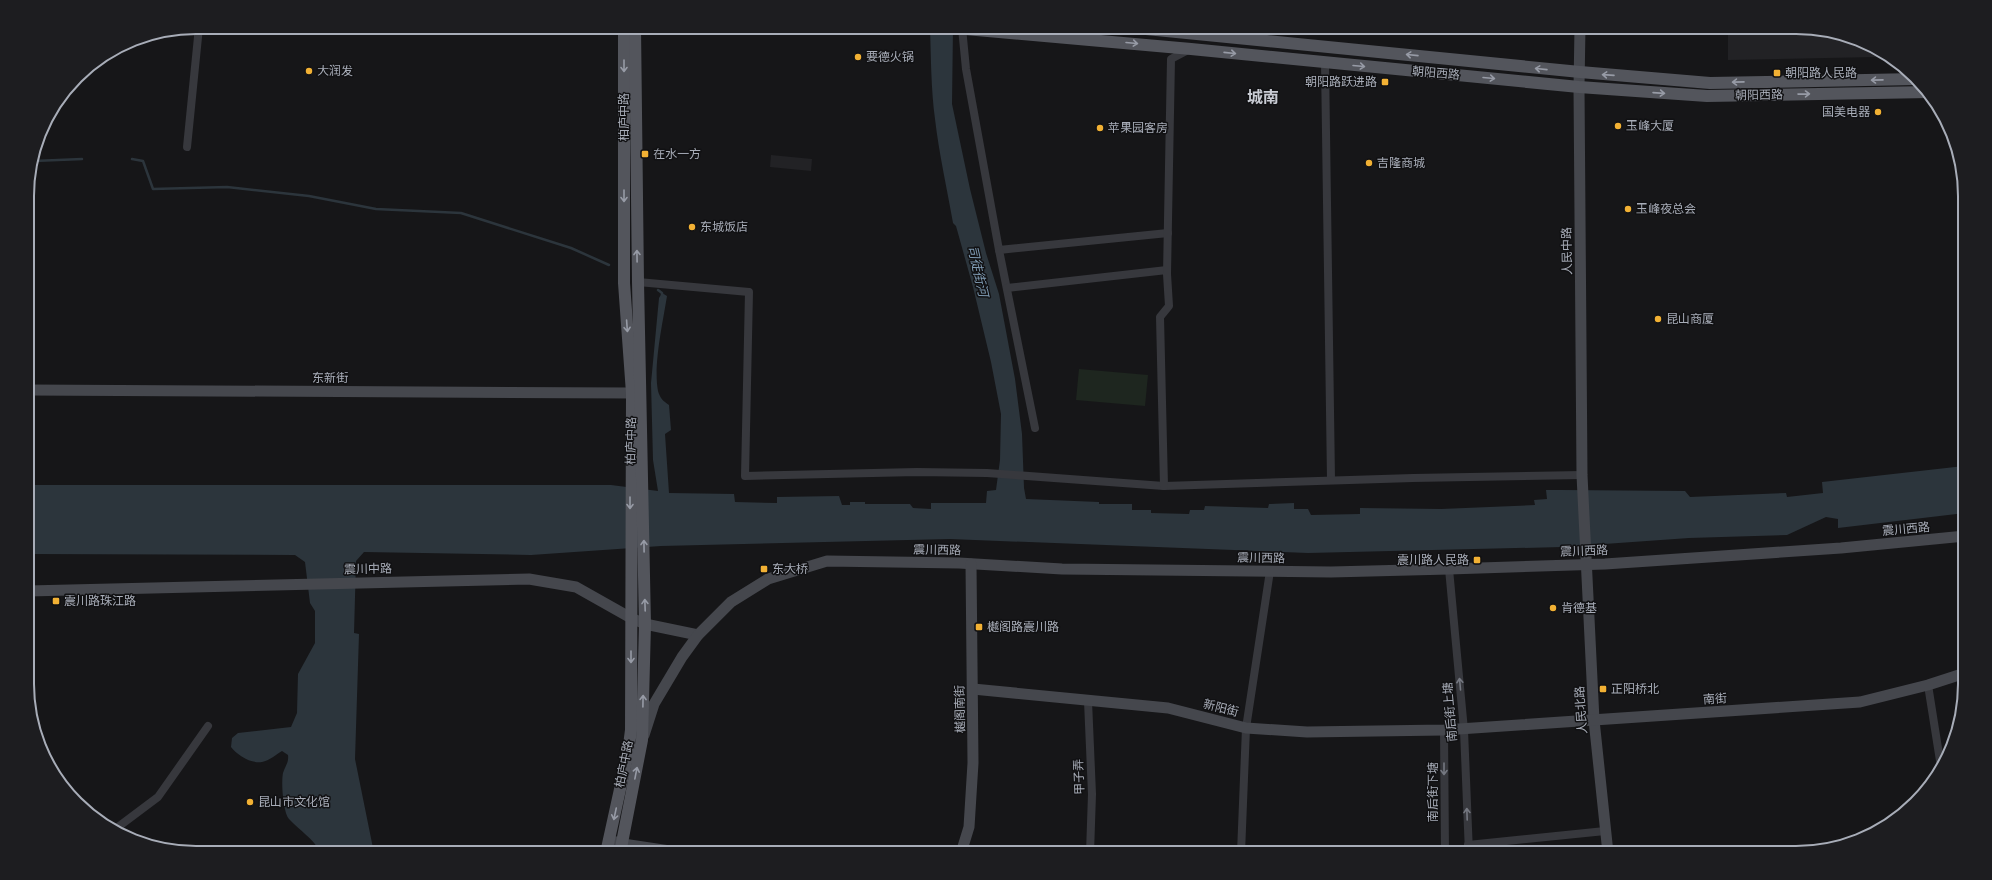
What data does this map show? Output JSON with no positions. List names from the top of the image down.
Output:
{
  "streets": {
    "main road": ["朝阳西路", "柏庐中路"],
    "street": [
      "人民中路",
      "东新街",
      "震川西路",
      "震川中路",
      "南街",
      "新阳街",
      "樾阁南街",
      "人民北路",
      "南后街上塘",
      "甲子弄",
      "南后街下塘"
    ]
  },
  "crossings": [
    ["朝阳西路", "人民中路"],
    ["柏庐中路", "东新街"],
    ["柏庐中路", "震川西路"],
    ["柏庐中路", "震川中路"],
    ["人民中路", "震川西路"],
    ["人民中路", "人民北路"],
    ["震川西路", "震川中路"],
    ["震川西路", "樾阁南街"],
    ["震川西路", "人民北路"],
    ["震川西路", "南后街上塘"],
    ["南街", "新阳街"],
    ["南街", "人民北路"],
    ["南街", "南后街上塘"],
    ["新阳街", "樾阁南街"],
    ["新阳街", "南后街上塘"],
    ["新阳街", "甲子弄"],
    ["新阳街", "南后街下塘"]
  ],
  "one_way": ["南后街上塘", "南后街下塘"],
  "districts": ["城南"],
  "water": ["司徒街河"],
  "places": {
    "other": [
      "要德火锅",
      "大润发",
      "国美电器",
      "玉峰大厦",
      "苹果园客房",
      "吉隆商城",
      "玉峰夜总会",
      "东城饭店",
      "昆山商厦",
      "肯德基",
      "昆山市文化馆"
    ],
    "transit": [
      "朝阳路人民路",
      "朝阳路跃进路",
      "在水一方",
      "震川路人民路",
      "东大桥",
      "震川路珠江路",
      "樾阁路震川路",
      "正阳桥北"
    ]
  }
}
